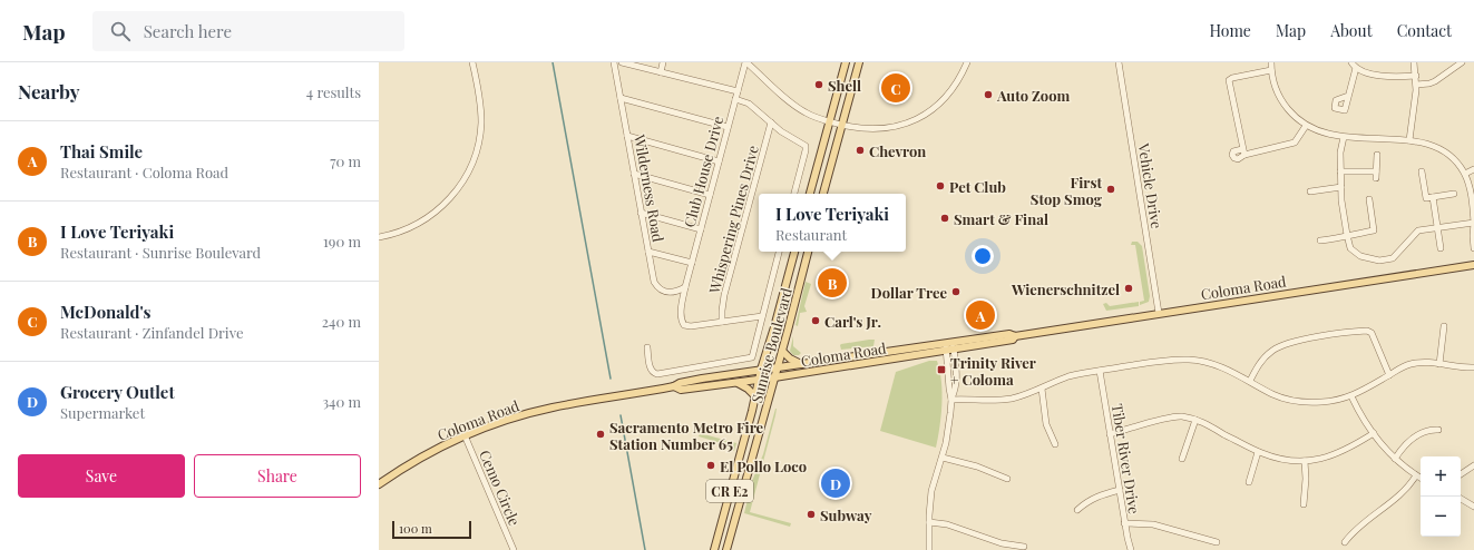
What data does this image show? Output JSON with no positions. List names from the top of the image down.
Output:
{
  "streets": {
    "main road": ["Coloma Road", "Sunrise Boulevard", "CR E2"],
    "street": [
      "Club House Drive",
      "Vehicle Drive",
      "Wilderness Road",
      "Whispering Pines Drive",
      "Tiber River Drive",
      "Cemo Circle"
    ]
  },
  "crossings": [
    ["Club House Drive", "Wilderness Road"],
    ["Club House Drive", "Whispering Pines Drive"],
    ["Vehicle Drive", "Coloma Road"],
    ["Coloma Road", "Sunrise Boulevard"],
    ["Coloma Road", "Cemo Circle"]
  ],
  "places": {
    "other": [
      "Shell",
      "Auto Zoom",
      "Chevron",
      "Pet Club",
      "First Stop Smog",
      "Smart & Final",
      "Wienerschnitzel",
      "Dollar Tree",
      "Carl's Jr.",
      "Sacramento Metro Fire Station Number 65",
      "El Pollo Loco",
      "Subway"
    ],
    "transit": ["Trinity River + Coloma"]
  },
  "scale_bar": "100 m",
  "page": {
    "header": "Map",
    "search": "Search here",
    "nav": [
      "Home",
      "Map",
      "About",
      "Contact"
    ],
    "heading": ["Nearby", "4 results"],
    "pins": [
      "C",
      "B",
      "A",
      "D"
    ],
    "list": [
      {
        "mark": "A",
        "name": "Thai Smile",
        "note": "Restaurant · Coloma Road",
        "value": "70 m"
      },
      {
        "mark": "B",
        "name": "I Love Teriyaki",
        "note": "Restaurant · Sunrise Boulevard",
        "value": "190 m"
      },
      {
        "mark": "C",
        "name": "McDonald's",
        "note": "Restaurant · Zinfandel Drive",
        "value": "240 m"
      },
      {
        "mark": "D",
        "name": "Grocery Outlet",
        "note": "Supermarket",
        "value": "340 m"
      }
    ],
    "popup": ["I Love Teriyaki", "Restaurant"],
    "buttons": ["Save", "Share"],
    "map_buttons": ["+", "−"],
    "scale": "100 m"
  }
}
